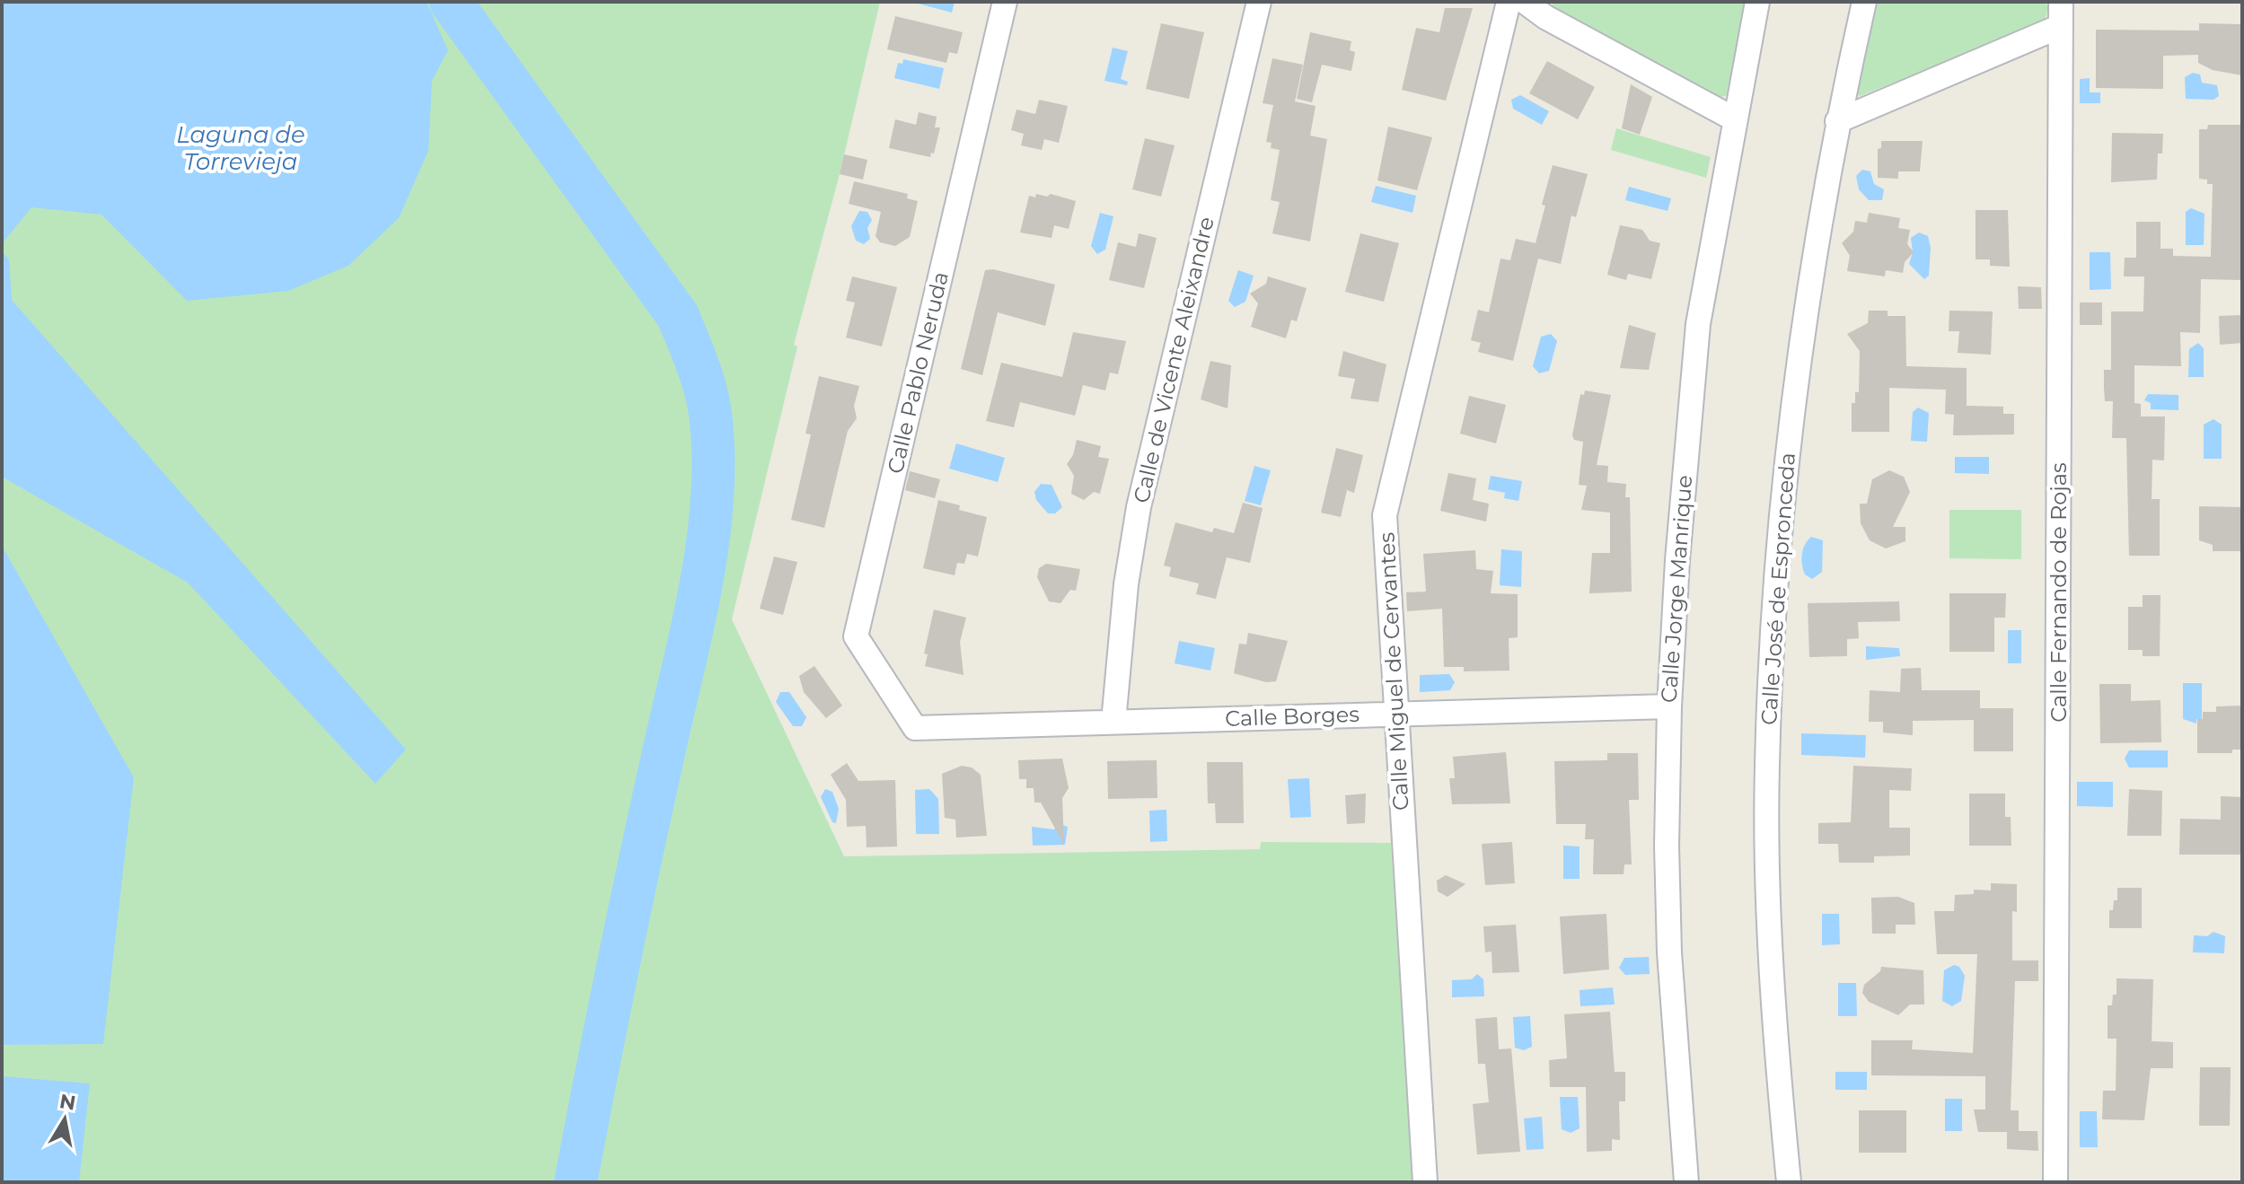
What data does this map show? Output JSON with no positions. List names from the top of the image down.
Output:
{
  "streets": {
    "street": [
      "Calle de Vicente Aleixandre",
      "Calle Pablo Neruda",
      "Calle Jorge Manrique",
      "Calle José de Espronceda",
      "Calle Fernando de Rojas",
      "Calle Miguel de Cervantes",
      "Calle Borges"
    ]
  },
  "crossings": [
    ["Calle de Vicente Aleixandre", "Calle Borges"],
    ["Calle Pablo Neruda", "Calle Borges"],
    ["Calle Jorge Manrique", "Calle Borges"],
    ["Calle Miguel de Cervantes", "Calle Borges"]
  ],
  "water": ["Laguna de Torrevieja"],
  "north": "top"
}
